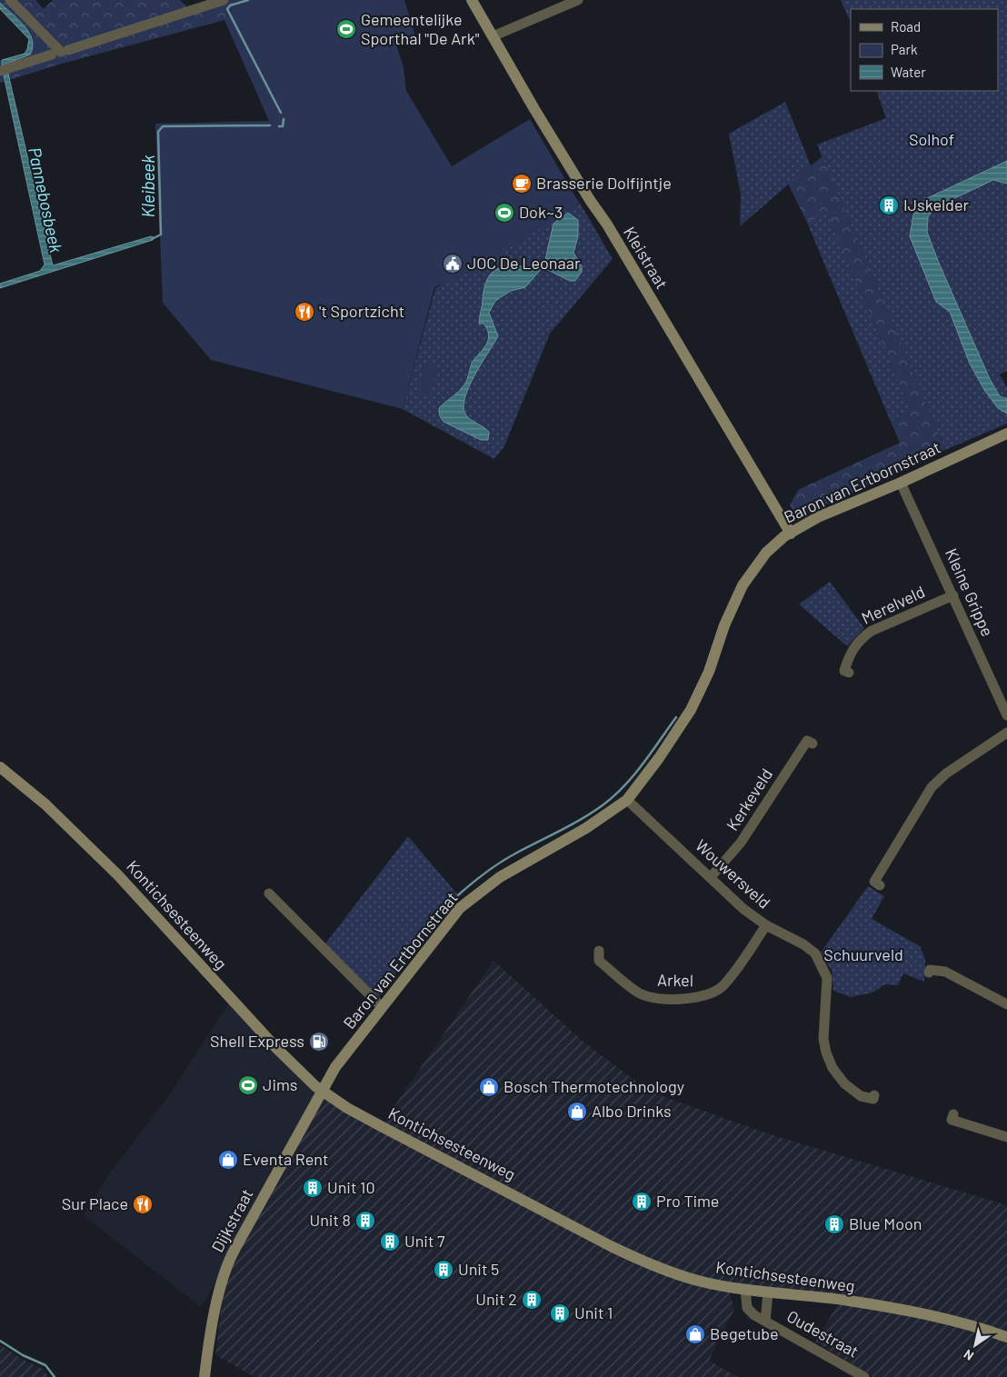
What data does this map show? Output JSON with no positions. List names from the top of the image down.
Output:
{
  "streets": {
    "street": [
      "Kleistraat",
      "Baron van Ertbornstraat",
      "Kleine Grippe",
      "Merelveld",
      "Kerkeveld",
      "Wouwersveld",
      "Kontichsesteenweg",
      "Arkel",
      "Dijkstraat",
      "Oudestraat"
    ]
  },
  "crossings": [
    ["Kleistraat", "Baron van Ertbornstraat"],
    ["Baron van Ertbornstraat", "Kleine Grippe"],
    ["Baron van Ertbornstraat", "Wouwersveld"],
    ["Baron van Ertbornstraat", "Kontichsesteenweg"],
    ["Baron van Ertbornstraat", "Dijkstraat"],
    ["Kleine Grippe", "Merelveld"],
    ["Kerkeveld", "Wouwersveld"],
    ["Wouwersveld", "Arkel"],
    ["Kontichsesteenweg", "Dijkstraat"],
    ["Kontichsesteenweg", "Oudestraat"]
  ],
  "water": ["Kleibeek", "Pannebosbeek"],
  "parks": ["Solhof", "Schuurveld"],
  "places": {
    "sports": ["Gemeentelijke Sporthal \"De Ark\"", "Dok~3", "Jims"],
    "cafe": ["Brasserie Dolfijntje"],
    "building": [
      "IJskelder",
      "Unit 10",
      "Pro Time",
      "Unit 8",
      "Blue Moon",
      "Unit 7",
      "Unit 5",
      "Unit 2",
      "Unit 1"
    ],
    "public building": ["JOC De Leonaar"],
    "restaurant": ["'t Sportzicht", "Sur Place"],
    "fuel station": ["Shell Express"],
    "shop": [
      "Bosch Thermotechnology",
      "Albo Drinks",
      "Eventa Rent",
      "Begetube"
    ]
  },
  "legend": ["Road", "Park", "Water"],
  "north": "bottom left"
}
